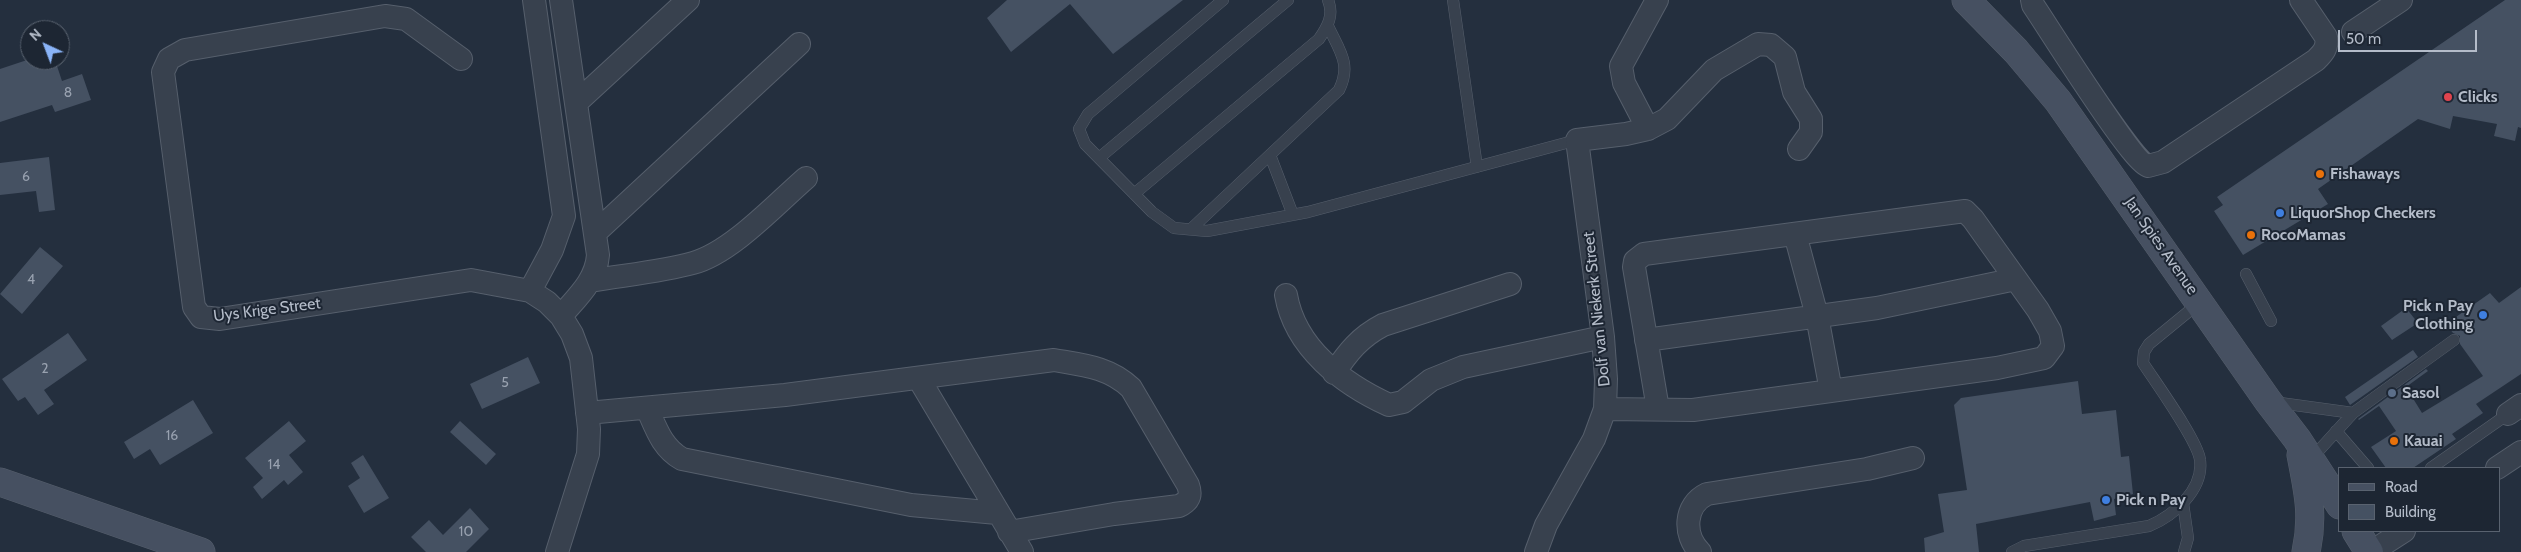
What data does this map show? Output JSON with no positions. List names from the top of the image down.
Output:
{
  "streets": {
    "street": ["Jan Spies Avenue", "Dolf van Niekerk Street", "Uys Krige Street"]
  },
  "places": [
    "Clicks",
    "Fishaways",
    "LiquorShop Checkers",
    "RocoMamas",
    "Pick n Pay Clothing",
    "Sasol",
    "Kauai",
    "Pick n Pay"
  ],
  "house_numbers": [
    "8",
    "6",
    "4",
    "2",
    "5",
    "16",
    "14",
    "10"
  ],
  "legend": ["Road", "Building"],
  "scale_bar": "50 m",
  "north": "top left"
}
